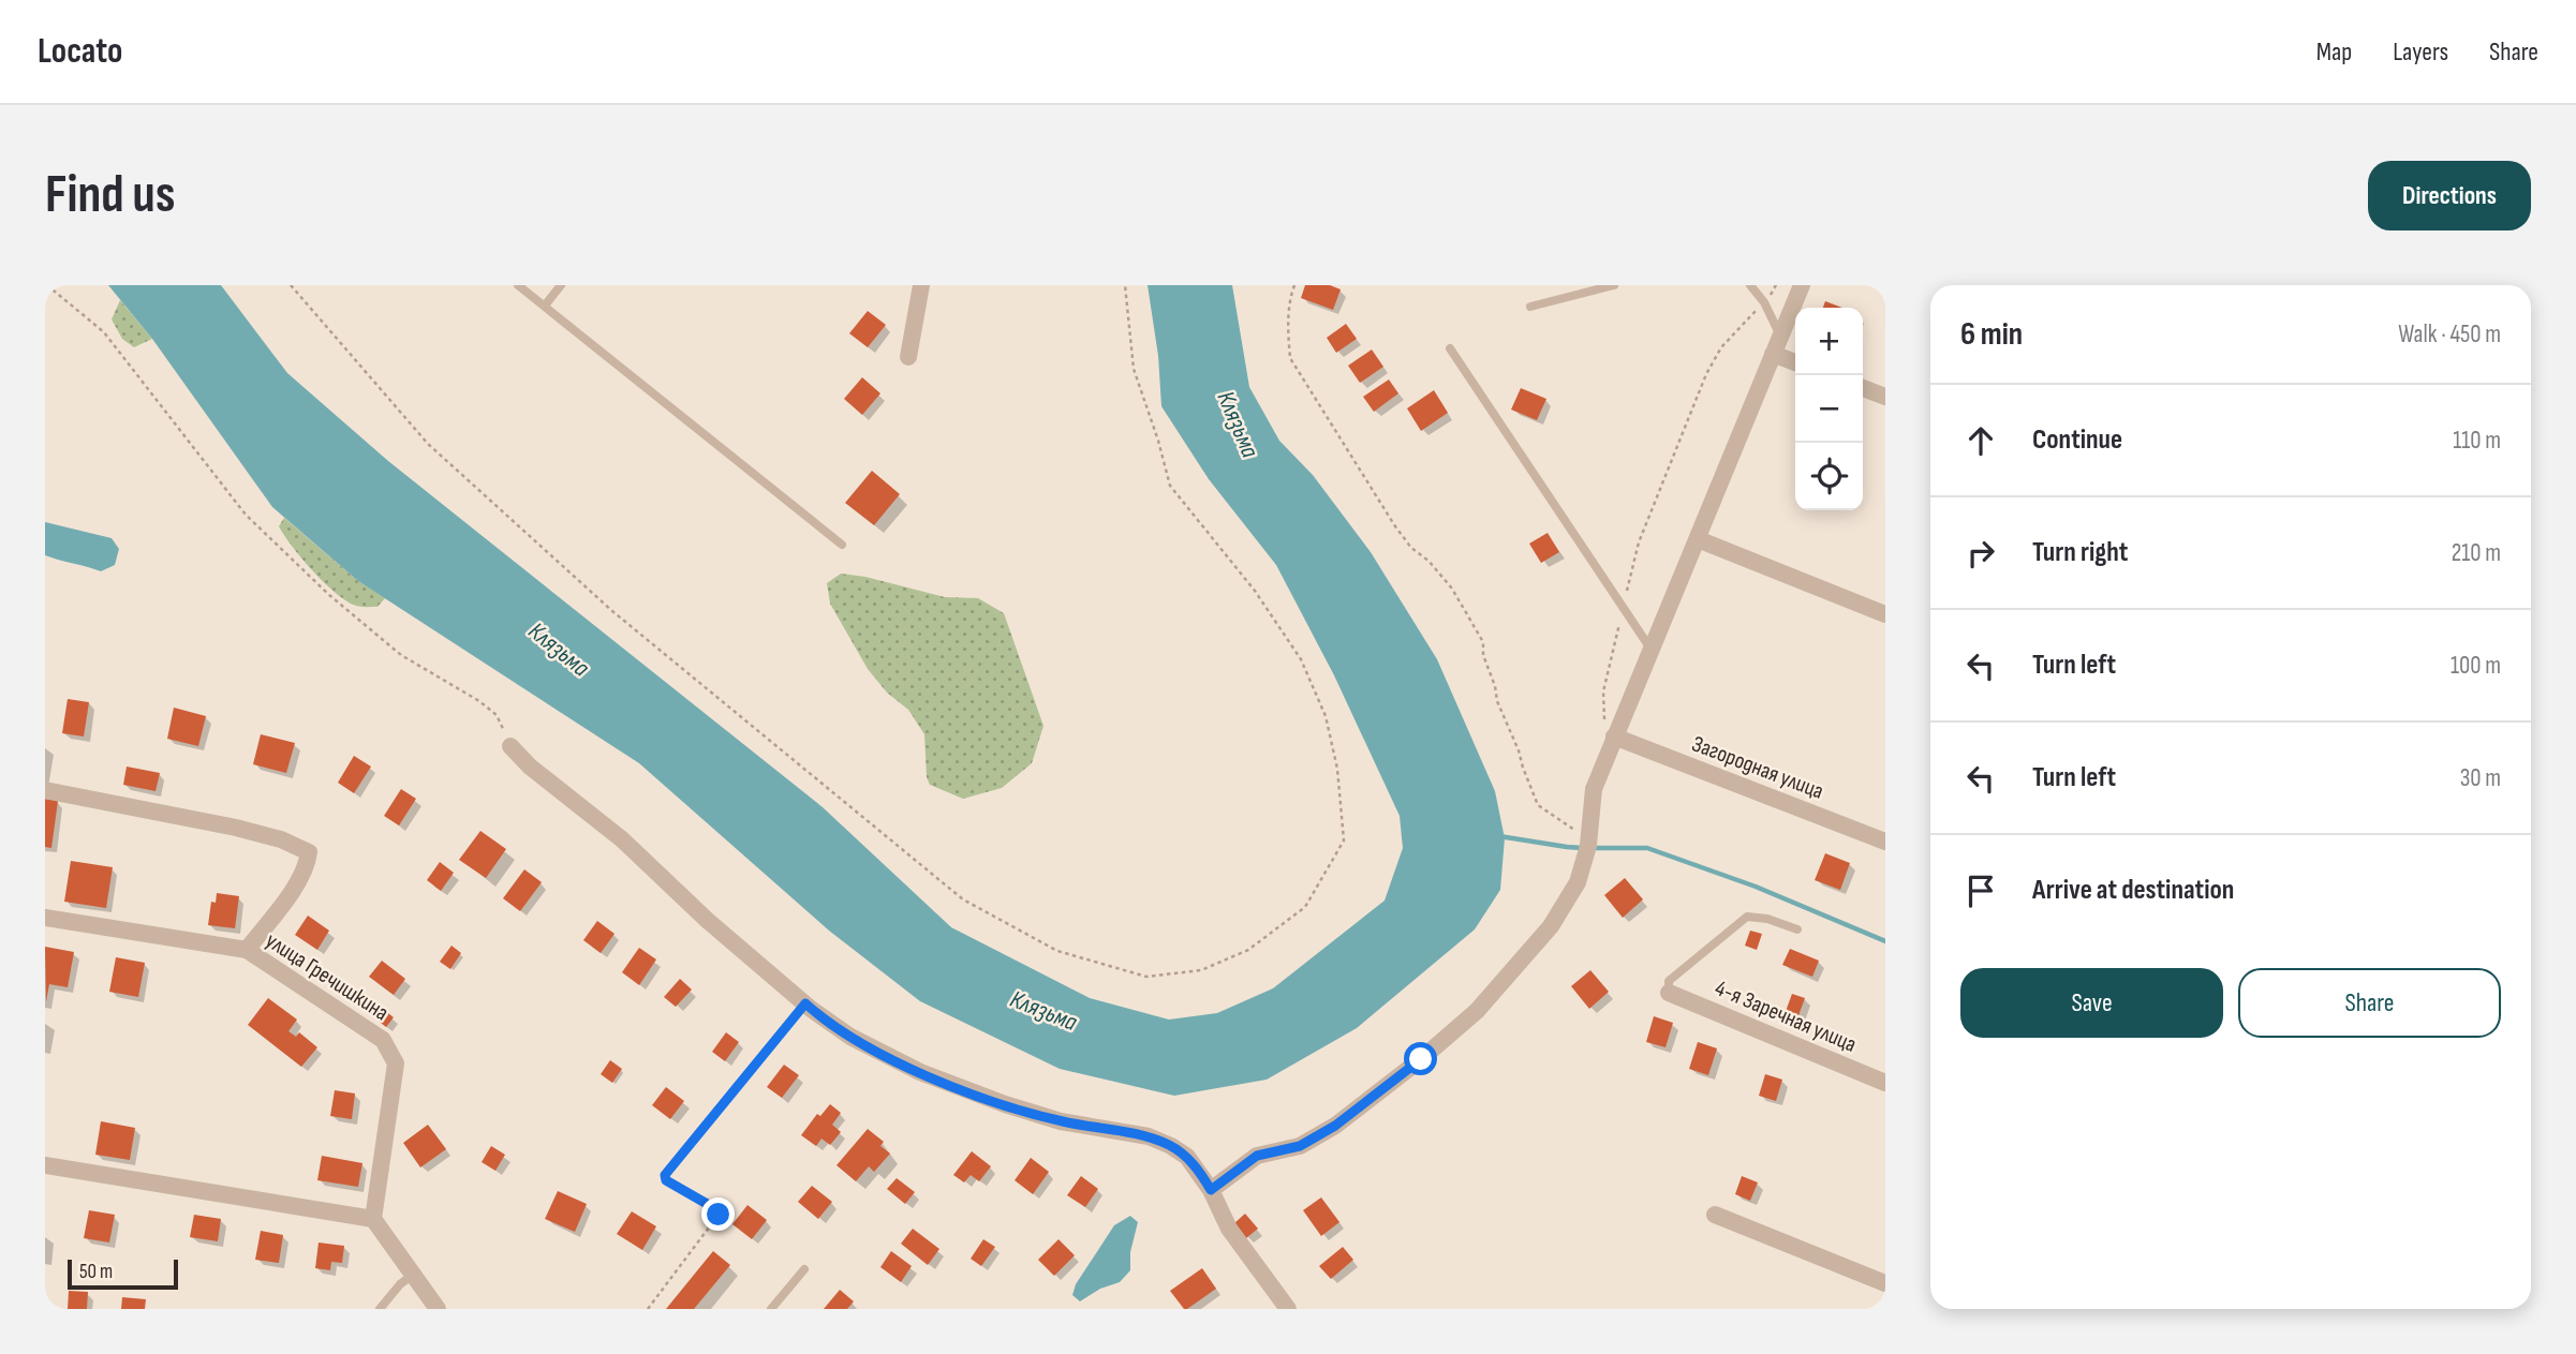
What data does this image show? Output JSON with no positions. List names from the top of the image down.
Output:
{
  "streets": {
    "street": ["Загородная улица", "улица Гречишкина", "4-я Заречная улица"]
  },
  "water": ["Клязьма"],
  "scale_bar": "50 m",
  "page": {
    "header": "Locato",
    "nav": ["Map", "Layers", "Share"],
    "buttons": [
      "Directions",
      ["Save", "Share"]
    ],
    "title": "Find us",
    "heading": ["6 min", "Walk · 450 m"],
    "map_buttons": ["+", "−"],
    "list": [
      ["Continue", "110 m"],
      ["Turn right", "210 m"],
      ["Turn left", "100 m"],
      ["Turn left", "30 m"],
      "Arrive at destination"
    ],
    "scale": "50 m"
  }
}
